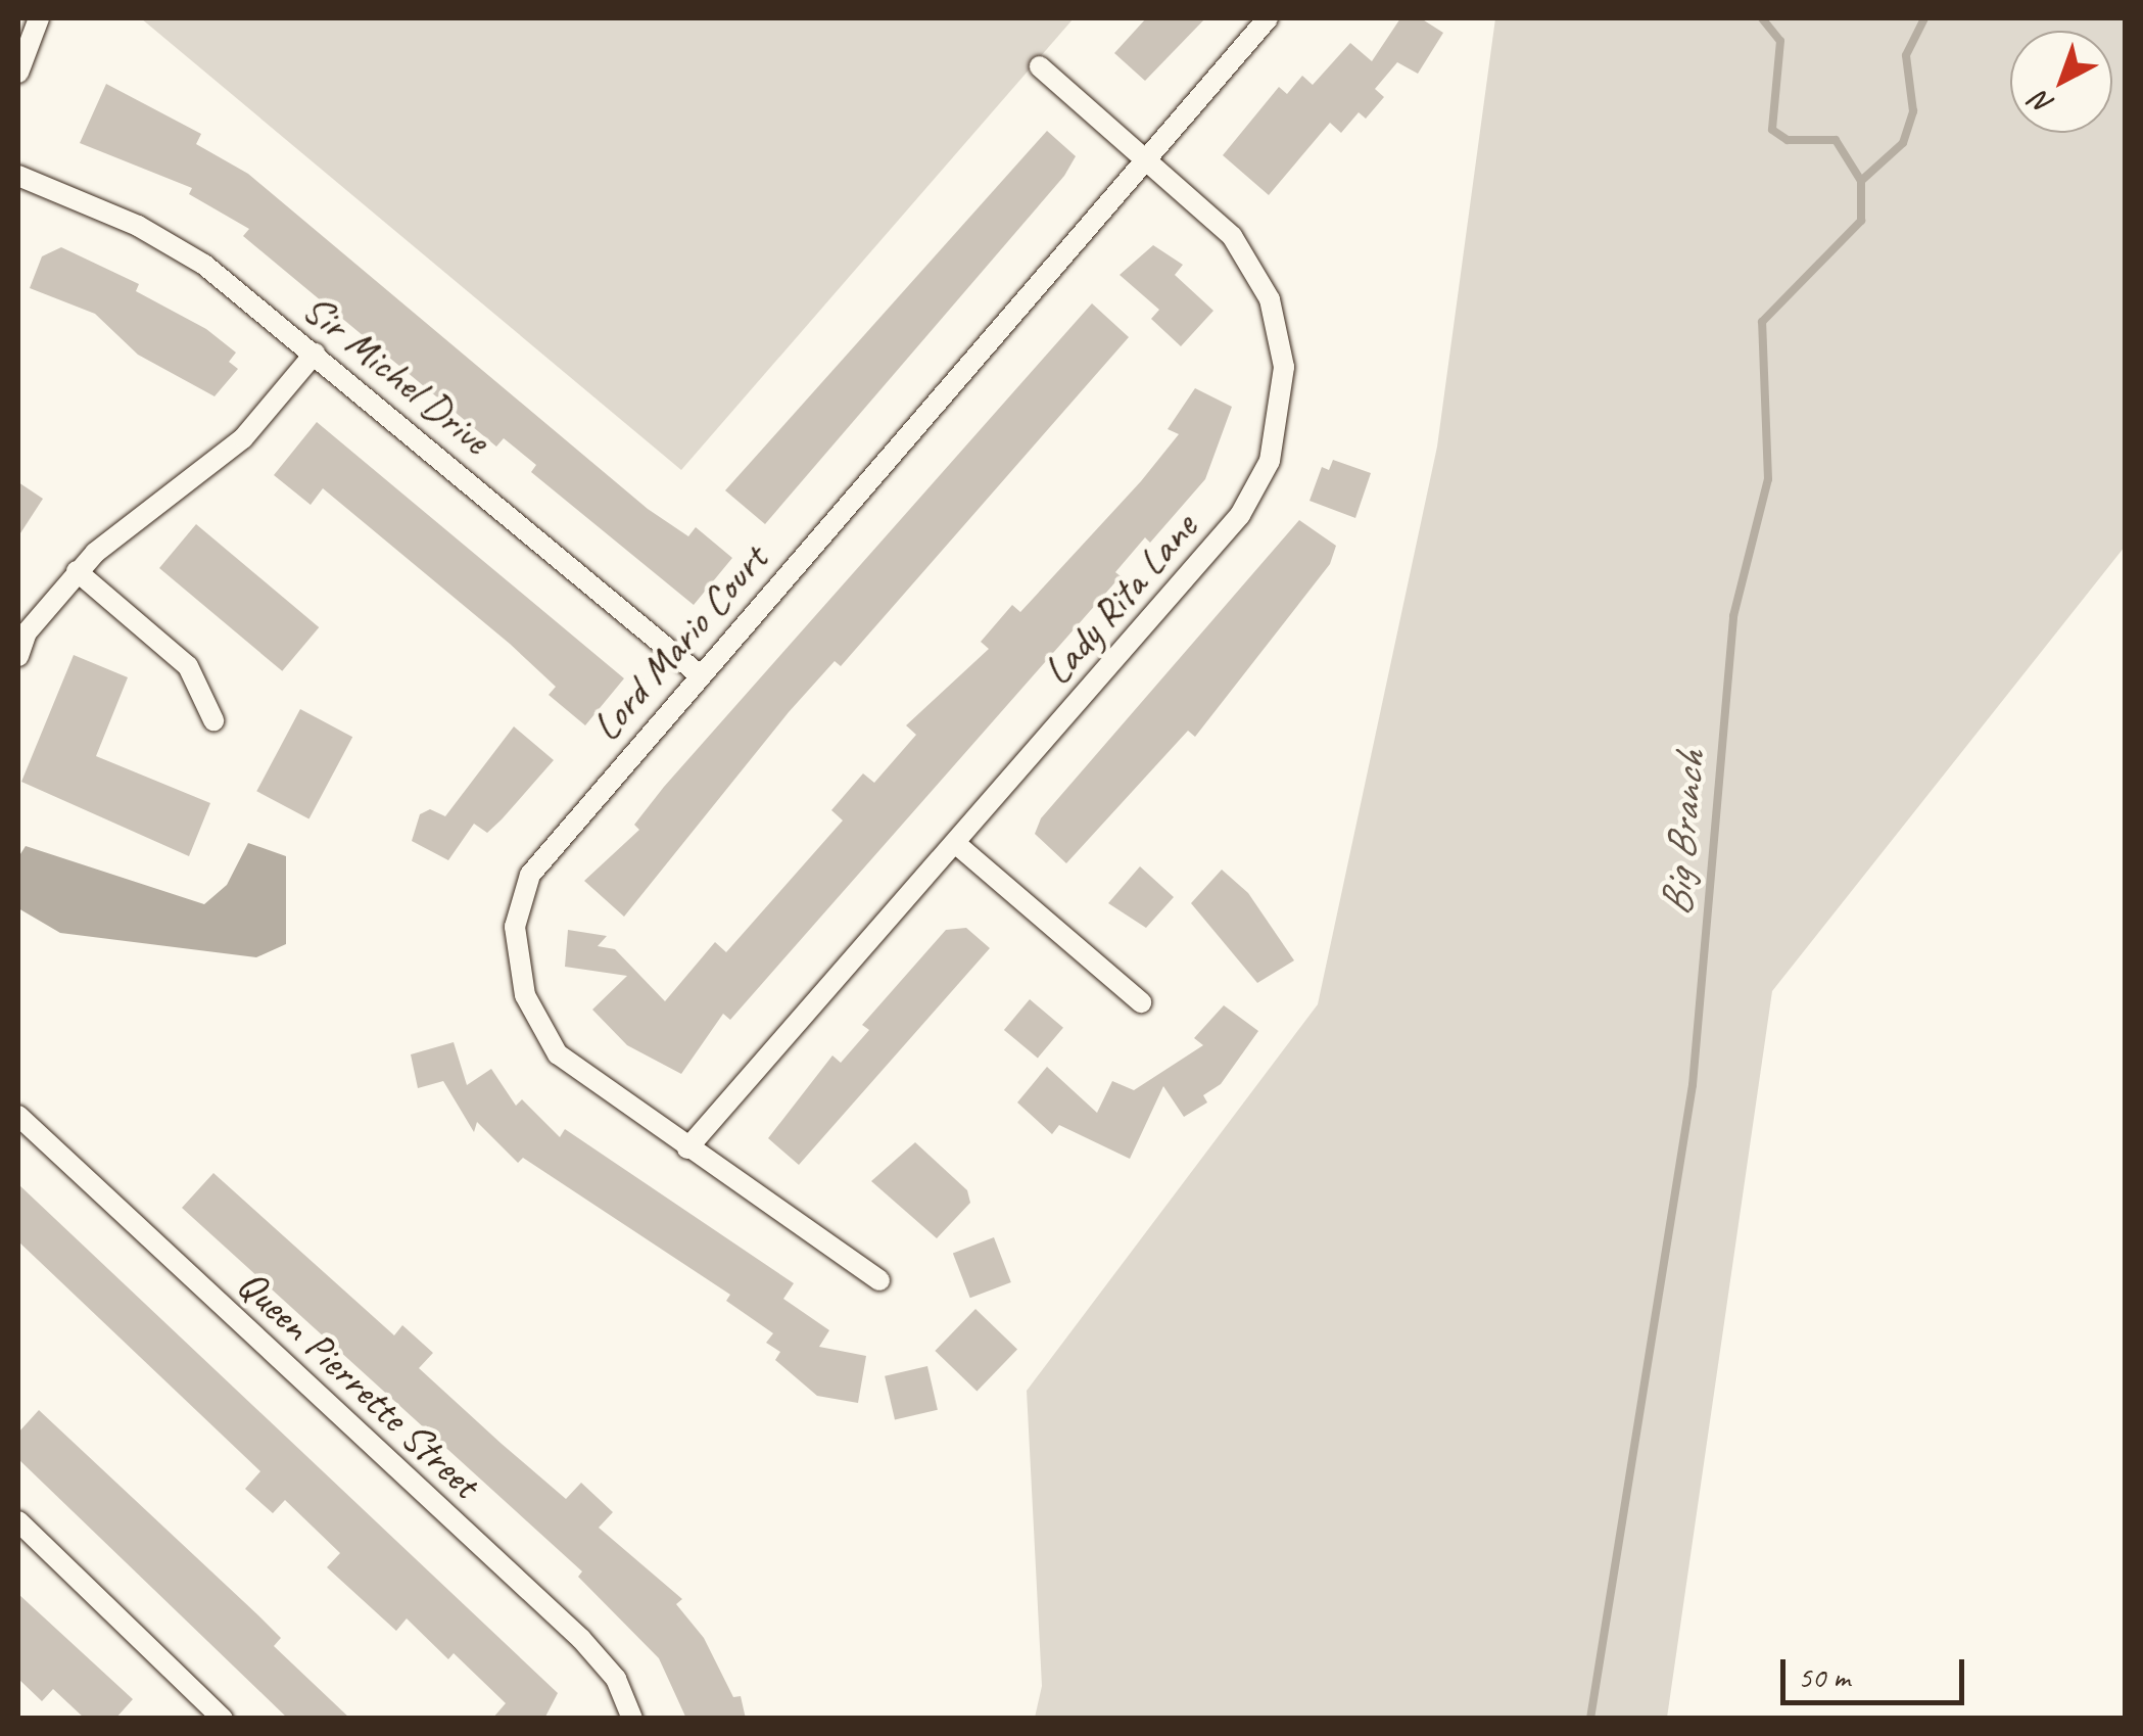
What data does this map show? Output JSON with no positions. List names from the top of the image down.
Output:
{
  "streets": {
    "street": [
      "Sir Michel Drive",
      "Lady Rita Lane",
      "Lord Mario Court",
      "Queen Pierrette Street"
    ]
  },
  "crossings": [
    ["Sir Michel Drive", "Lord Mario Court"],
    ["Lady Rita Lane", "Lord Mario Court"]
  ],
  "water": ["Big Branch"],
  "scale_bar": "50 m",
  "north": "bottom left"
}
